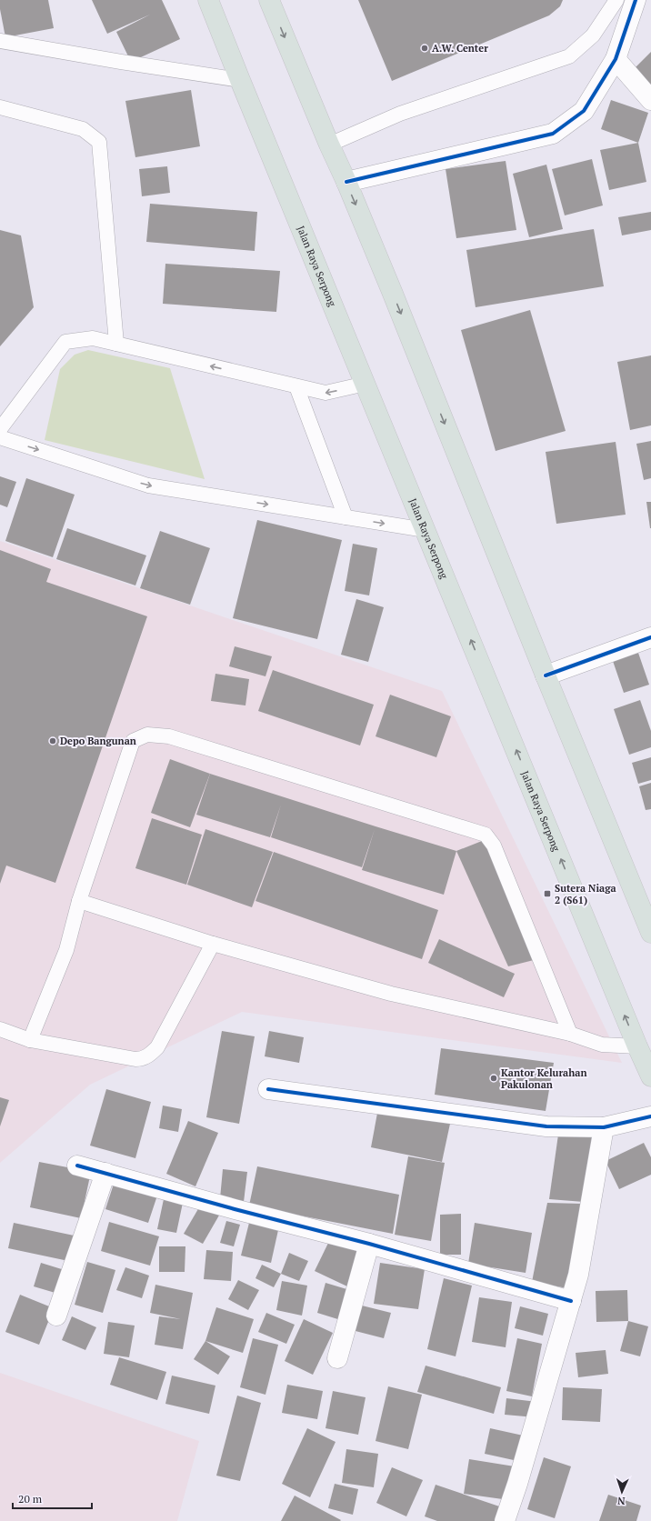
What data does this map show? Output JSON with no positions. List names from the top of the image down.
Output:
{
  "streets": {
    "main road": ["Jalan Raya Serpong"]
  },
  "places": {
    "other": ["A.W. Center", "Depo Bangunan", "Kantor Kelurahan Pakulonan"],
    "transit": ["Sutera Niaga 2 (S61)"]
  },
  "scale_bar": "20 m",
  "north": "bottom"
}
